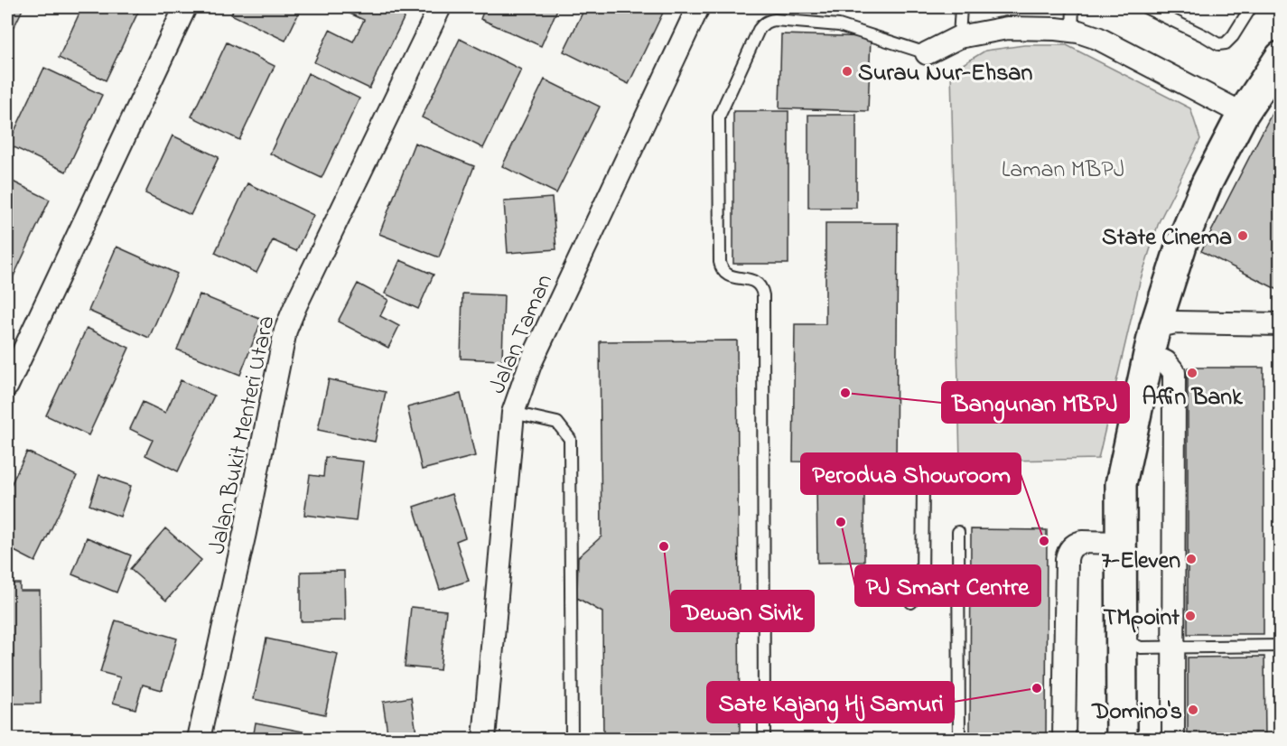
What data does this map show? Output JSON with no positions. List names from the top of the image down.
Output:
{
  "streets": {
    "street": ["Jalan Taman", "Jalan Bukit Menteri Utara"]
  },
  "parks": ["Laman MBPJ"],
  "places": [
    "Surau Nur-Ehsan",
    "State Cinema",
    "Affin Bank",
    "Bangunan MBPJ",
    "PJ Smart Centre",
    "Perodua Showroom",
    "Dewan Sivik",
    "7-Eleven",
    "TMpoint",
    "Sate Kajang Hj Samuri",
    "Domino's"
  ]
}
